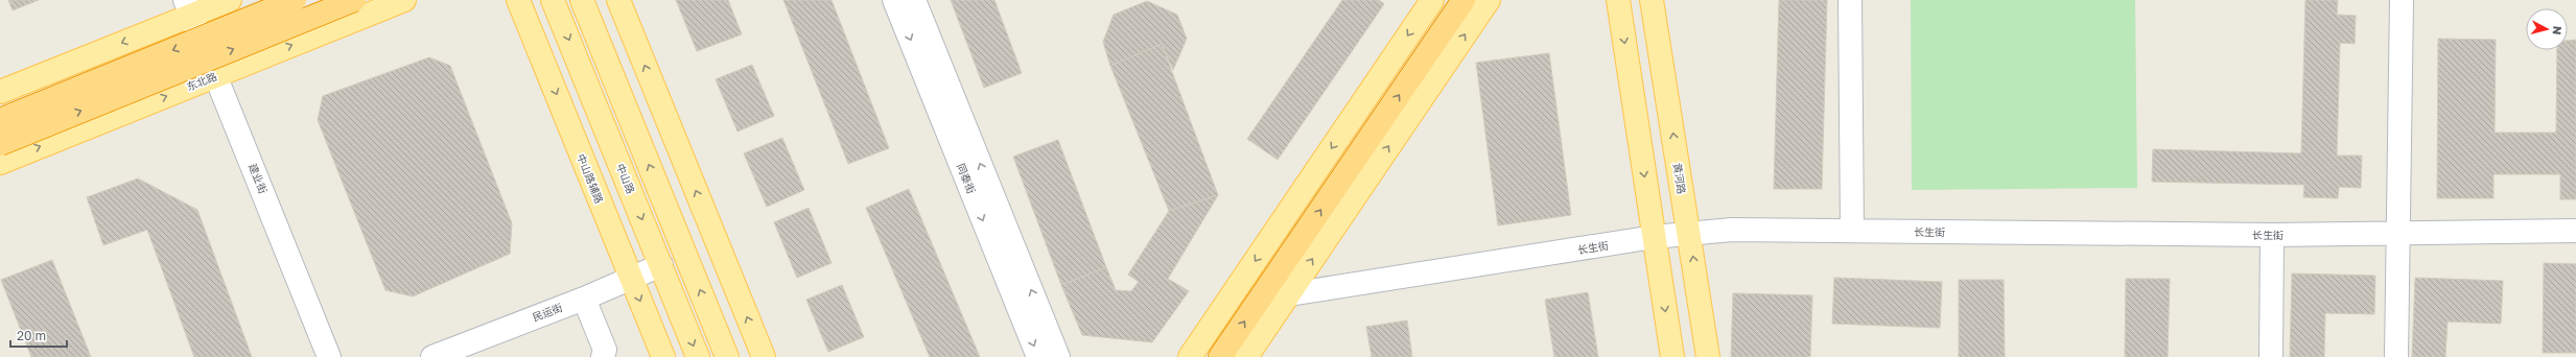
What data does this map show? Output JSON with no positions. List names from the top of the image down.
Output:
{
  "streets": {
    "highway": ["东北路"],
    "main road": ["中山路辅路", "中山路", "黄河路"],
    "street": [
      "建业街",
      "同泰街",
      "长生街",
      "民运街"
    ]
  },
  "crossings": [
    ["东北路", "建业街"],
    ["中山路辅路", "民运街"],
    ["中山路", "民运街"],
    ["黄河路", "长生街"]
  ],
  "scale_bar": "20 m",
  "north": "right"
}
